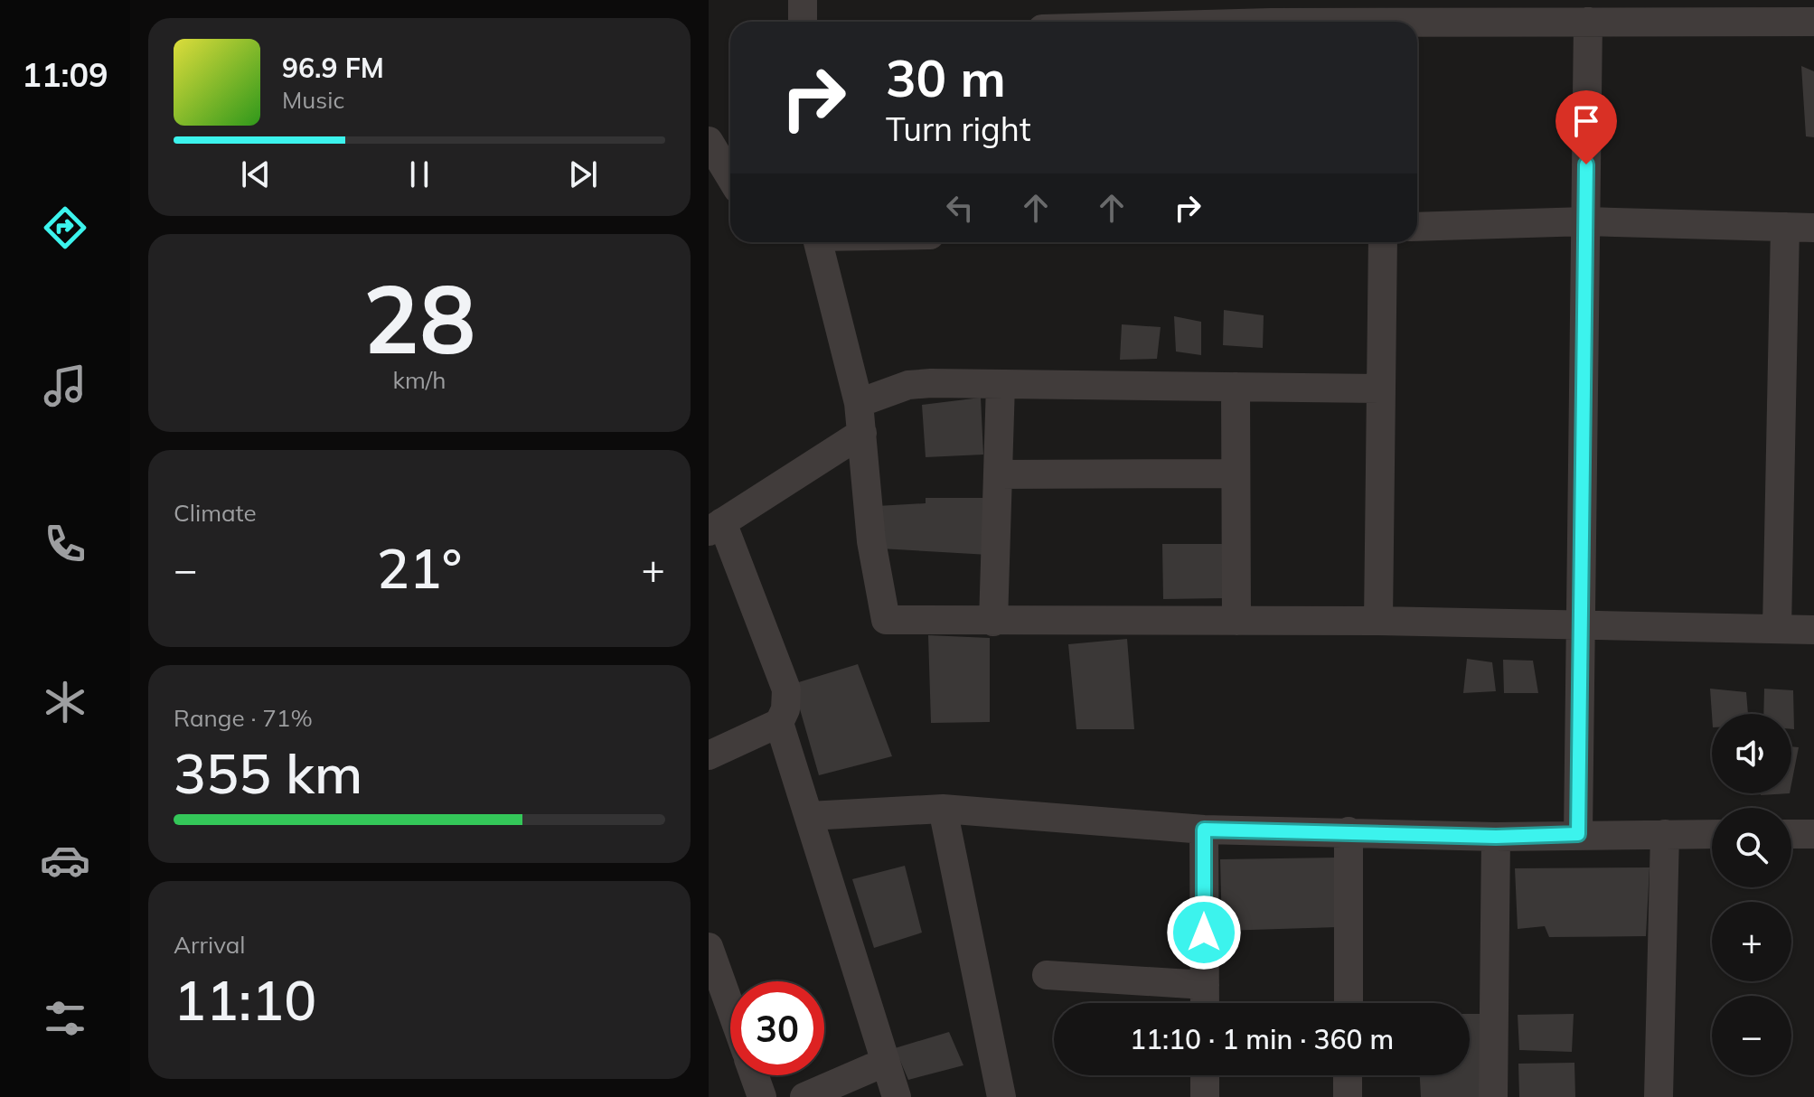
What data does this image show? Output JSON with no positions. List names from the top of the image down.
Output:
{
  "page": {
    "tabs": "11:09",
    "turn": ["30 m", "Turn right"],
    "song": ["96.9 FM", "Music"],
    "tile": [
      ["28", "km/h"],
      "Climate",
      ["Range · 71%", "355 km"],
      ["Arrival", "11:10"]
    ],
    "heat": ["−", "21°", "+"],
    "map_buttons": ["+", "−"],
    "limit": "30",
    "trip": "11:10 · 1 min · 360 m"
  }
}
